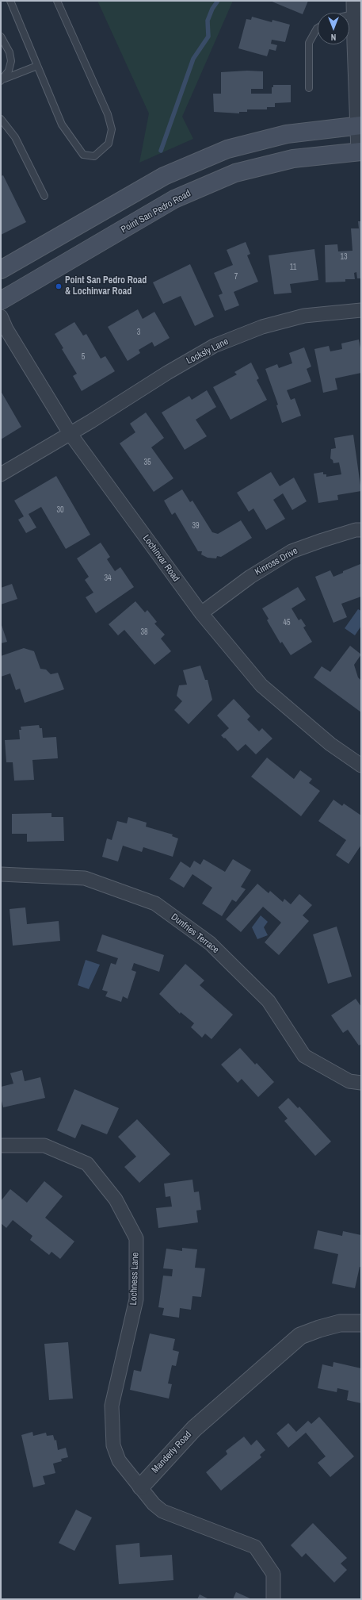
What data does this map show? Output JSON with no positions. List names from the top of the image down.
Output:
{
  "streets": {
    "main road": ["Point San Pedro Road"],
    "street": [
      "Locksly Lane",
      "Lochinvar Road",
      "Kinross Drive",
      "Dunfries Terrace",
      "Lochness Lane",
      "Manderly Road"
    ]
  },
  "crossings": [
    ["Locksly Lane", "Lochinvar Road"],
    ["Lochinvar Road", "Kinross Drive"],
    ["Lochness Lane", "Manderly Road"]
  ],
  "places": ["Point San Pedro Road & Lochinvar Road"],
  "house_numbers": [
    "13",
    "11",
    "7",
    "3",
    "5",
    "35",
    "30",
    "39",
    "34",
    "45",
    "38"
  ],
  "north": "bottom"
}
